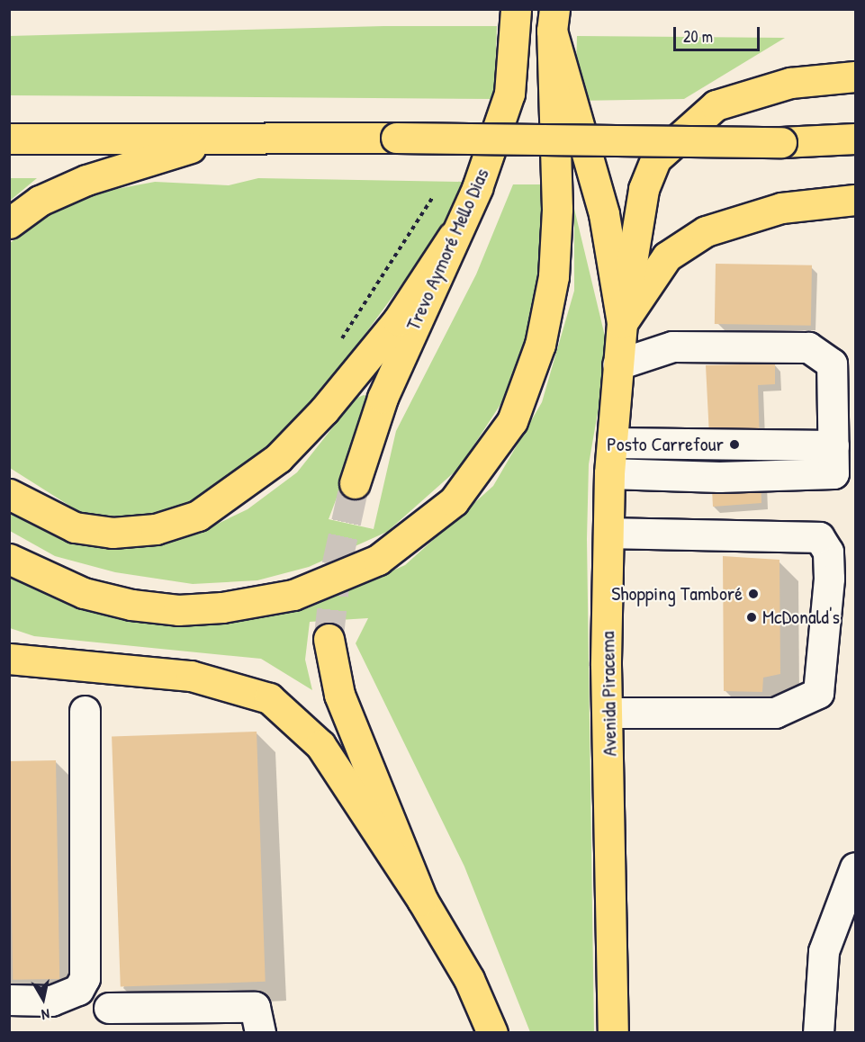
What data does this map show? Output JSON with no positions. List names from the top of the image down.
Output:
{
  "streets": {
    "main road": ["Trevo Aymoré Mello Dias", "Avenida Piracema"]
  },
  "places": ["Posto Carrefour", "Shopping Tamboré", "McDonald's"],
  "scale_bar": "20 m",
  "north": "bottom"
}
